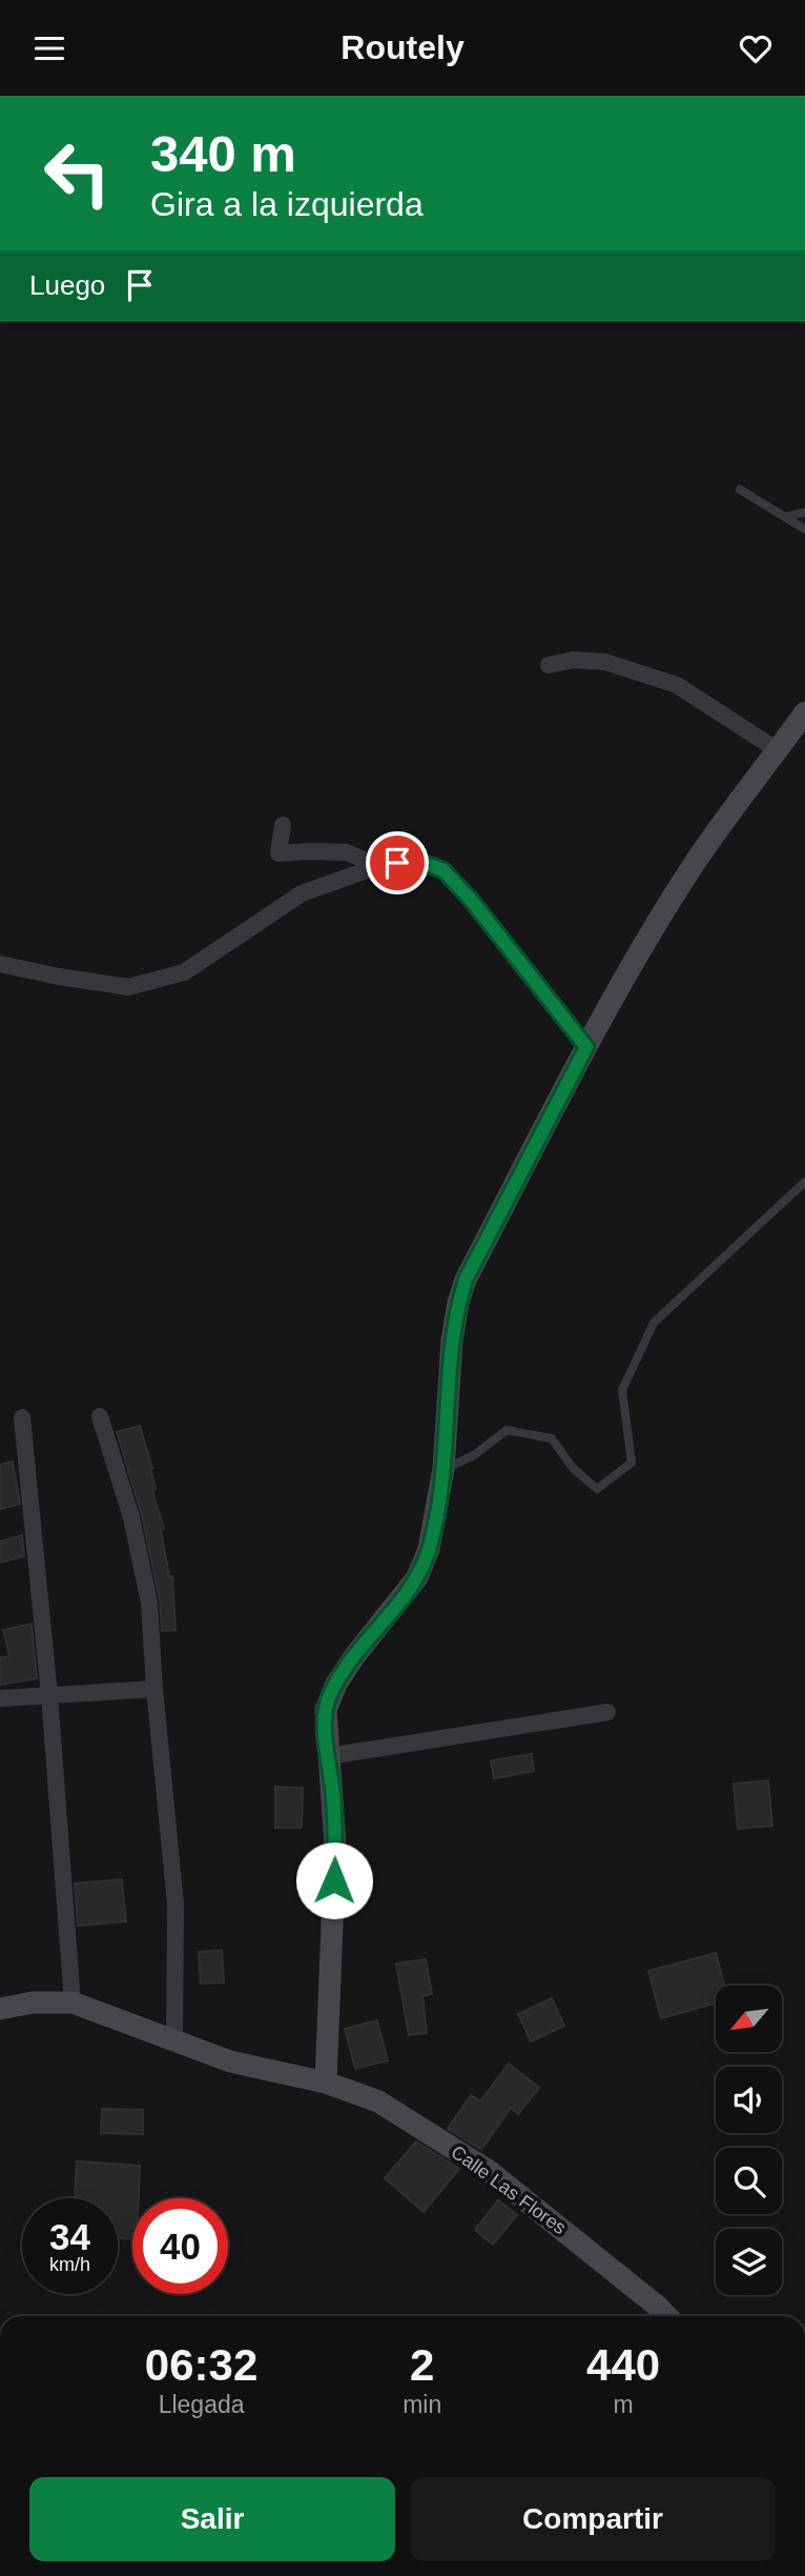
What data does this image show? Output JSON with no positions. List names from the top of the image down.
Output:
{
  "streets": {
    "street": ["Calle Las Flores"]
  },
  "north": "bottom left",
  "page": {
    "header": "Routely",
    "turn": ["340 m", "Gira a la izquierda"],
    "then": "Luego",
    "speed": "34 km/h",
    "limit": "40",
    "eta": [
      "06:32",
      "Llegada",
      "2",
      "min",
      "440",
      "m"
    ],
    "buttons": ["Salir", "Compartir"]
  }
}
